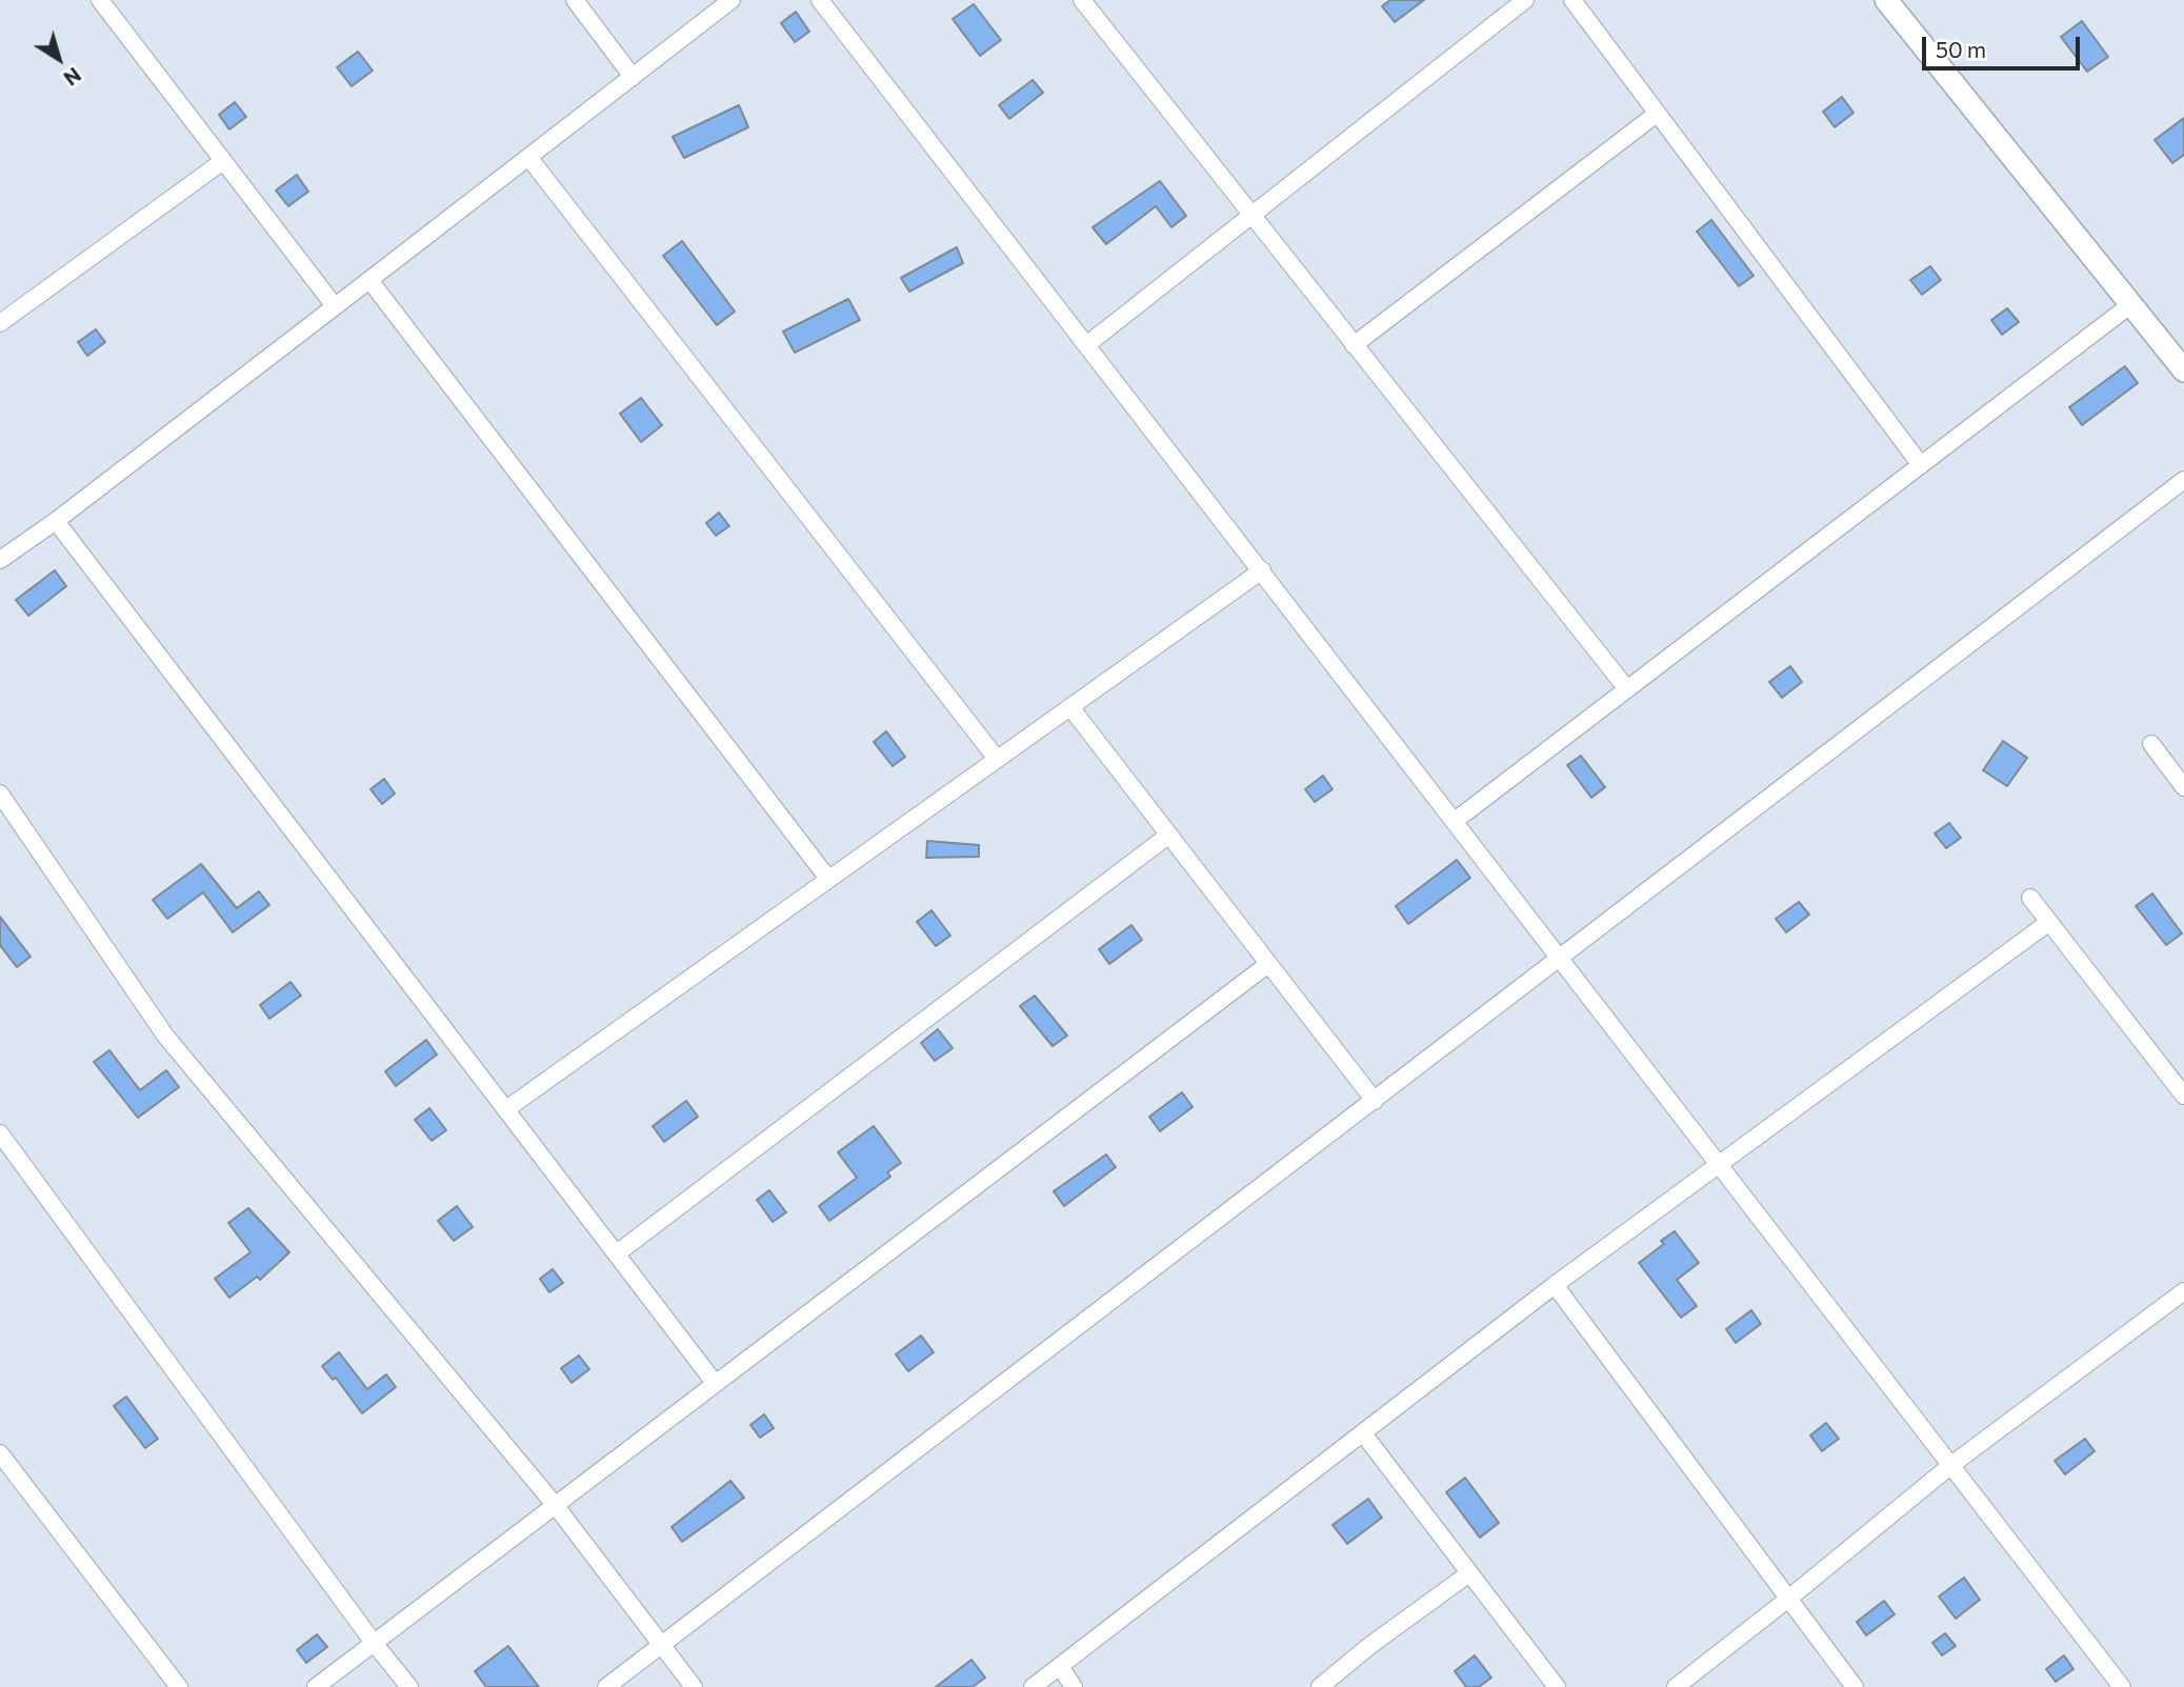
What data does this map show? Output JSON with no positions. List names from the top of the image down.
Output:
{
  "scale_bar": "50 m",
  "north": "bottom right"
}
